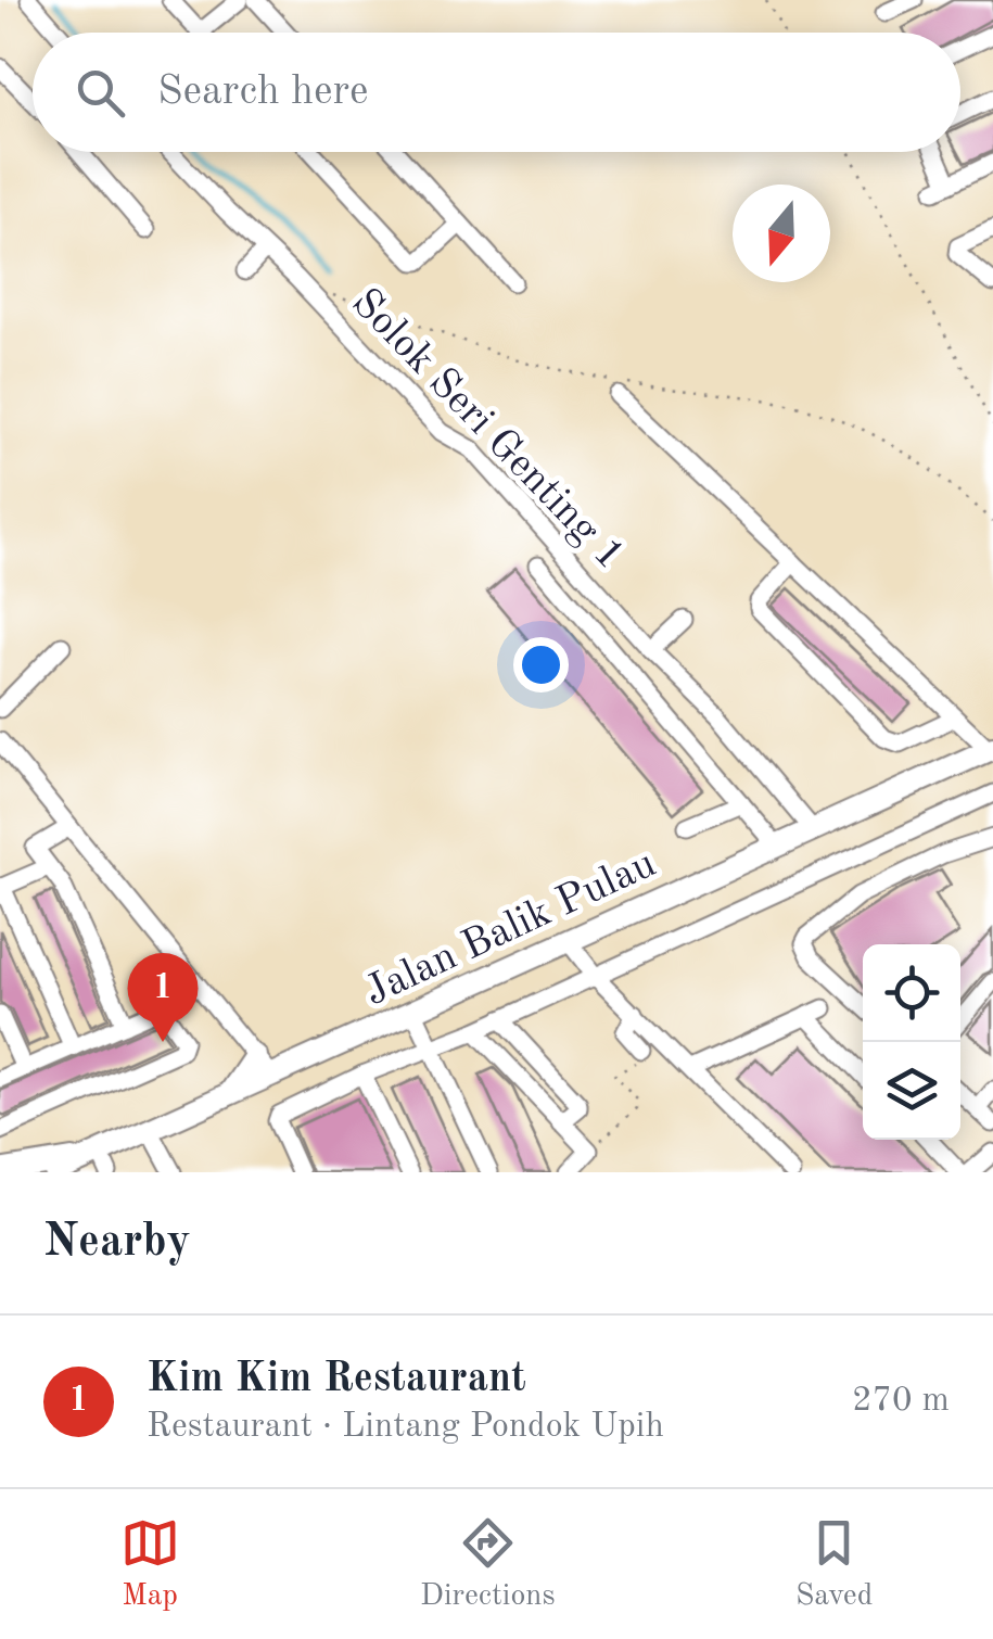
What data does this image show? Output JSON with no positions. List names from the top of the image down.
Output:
{
  "streets": {
    "main road": ["Jalan Balik Pulau"],
    "street": ["Solok Seri Genting 1"]
  },
  "crossings": [
    ["Solok Seri Genting 1", "Jalan Balik Pulau"]
  ],
  "north": "bottom",
  "page": {
    "search": "Search here",
    "pins": "1",
    "heading": "Nearby",
    "list": [
      {
        "mark": "1",
        "name": "Kim Kim Restaurant",
        "note": "Restaurant · Lintang Pondok Upih",
        "value": "270 m"
      }
    ],
    "nav": ["Map", "Directions", "Saved"]
  }
}
